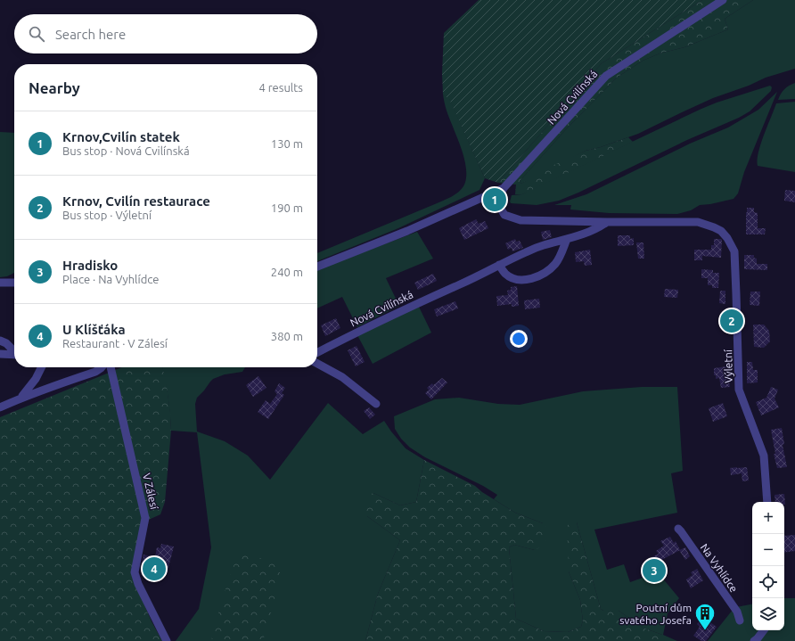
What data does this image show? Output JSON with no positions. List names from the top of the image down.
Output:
{
  "streets": {
    "street": [
      "Nová Cvilínská",
      "Výletní",
      "V Zálesí",
      "Na Vyhlídce"
    ]
  },
  "crossings": [
    ["Nová Cvilínská", "Výletní"]
  ],
  "places": {
    "building": ["Poutní dům svatého Josefa"]
  },
  "page": {
    "search": "Search here",
    "heading": ["Nearby", "4 results"],
    "list": [
      {
        "mark": "1",
        "name": "Krnov,Cvilín statek",
        "note": "Bus stop · Nová Cvilínská",
        "value": "130 m"
      },
      {
        "mark": "2",
        "name": "Krnov, Cvilín restaurace",
        "note": "Bus stop · Výletní",
        "value": "190 m"
      },
      {
        "mark": "3",
        "name": "Hradisko",
        "note": "Place · Na Vyhlídce",
        "value": "240 m"
      },
      {
        "mark": "4",
        "name": "U Klíšťáka",
        "note": "Restaurant · V Zálesí",
        "value": "380 m"
      }
    ],
    "pins": [
      "1",
      "2",
      "4",
      "3"
    ],
    "map_buttons": ["+", "−"]
  }
}
